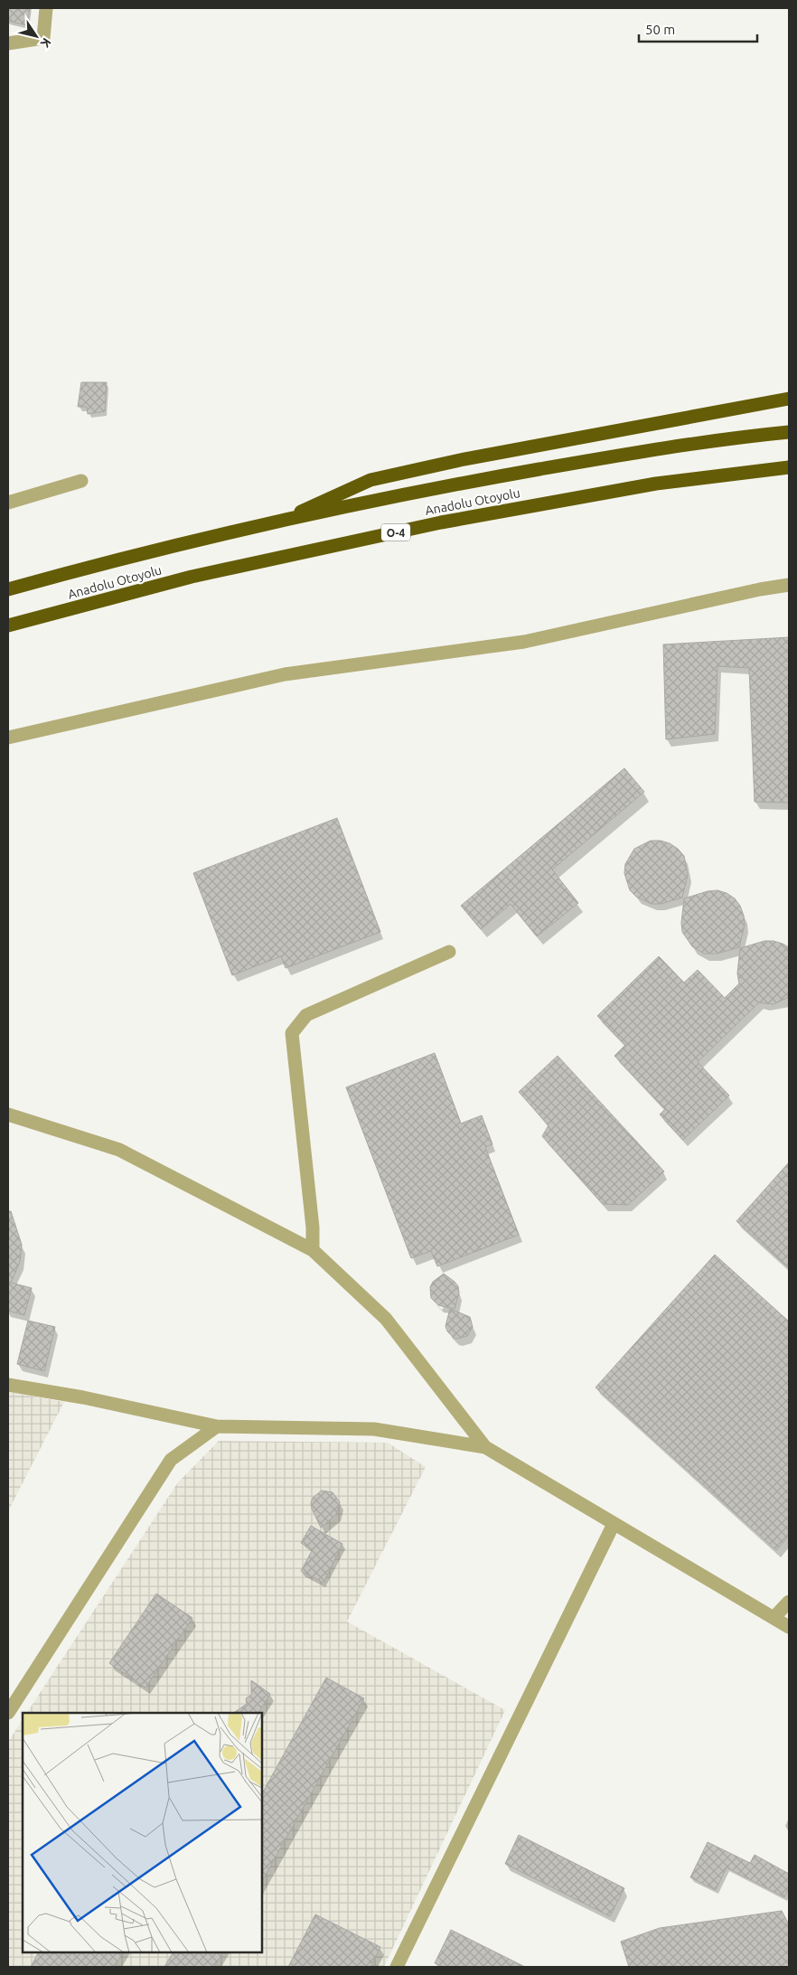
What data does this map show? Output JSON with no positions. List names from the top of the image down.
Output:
{
  "streets": {
    "highway": ["Anadolu Otoyolu", "O-4"]
  },
  "scale_bar": "50 m",
  "north": "bottom right"
}
